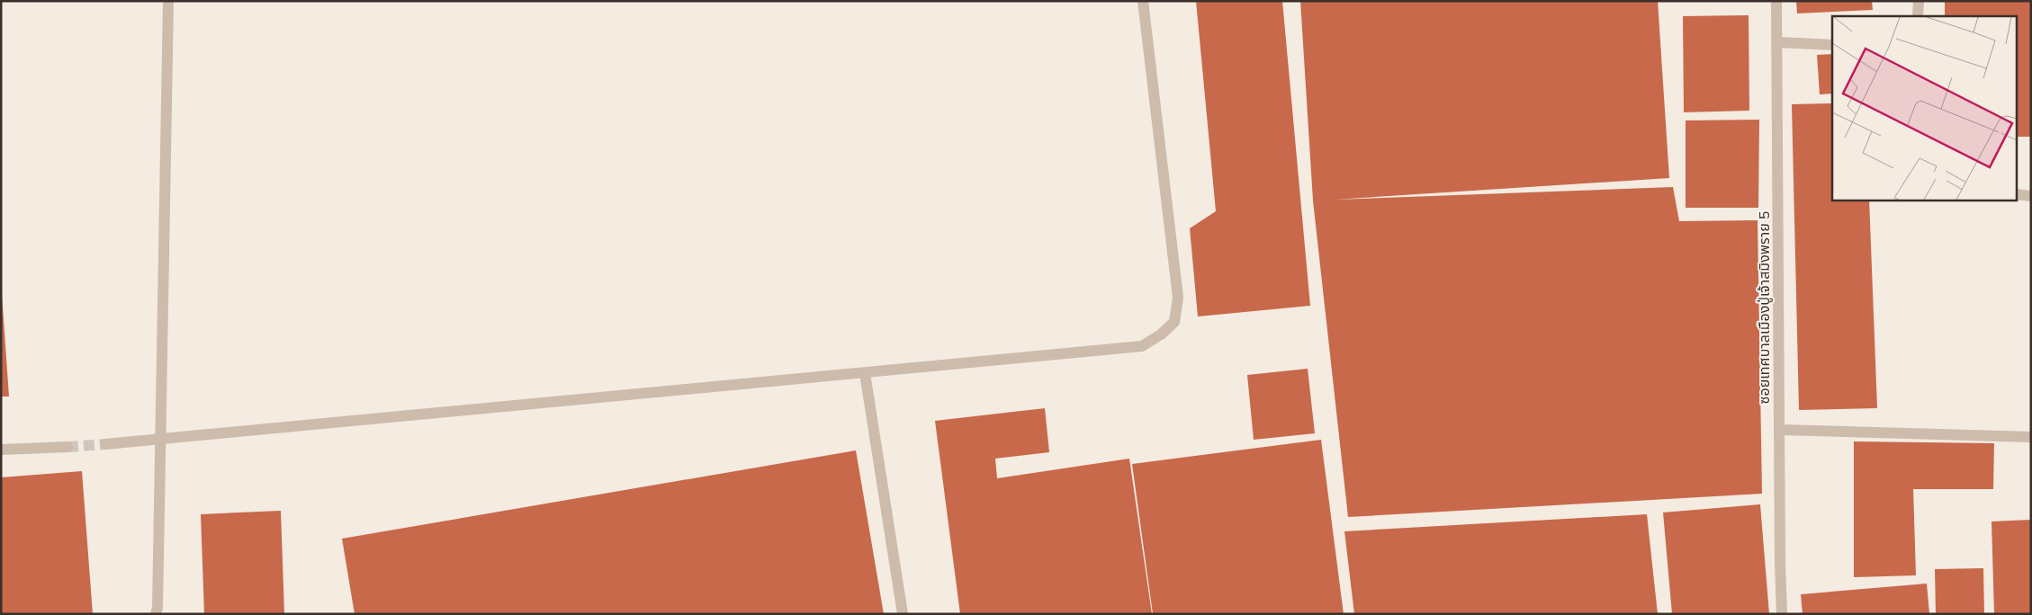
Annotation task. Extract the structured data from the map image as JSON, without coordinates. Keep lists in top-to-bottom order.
{
  "streets": {
    "street": ["ซอยเทศบาลเมืองปู่เจ้าสมิงพราย 5"]
  }
}
